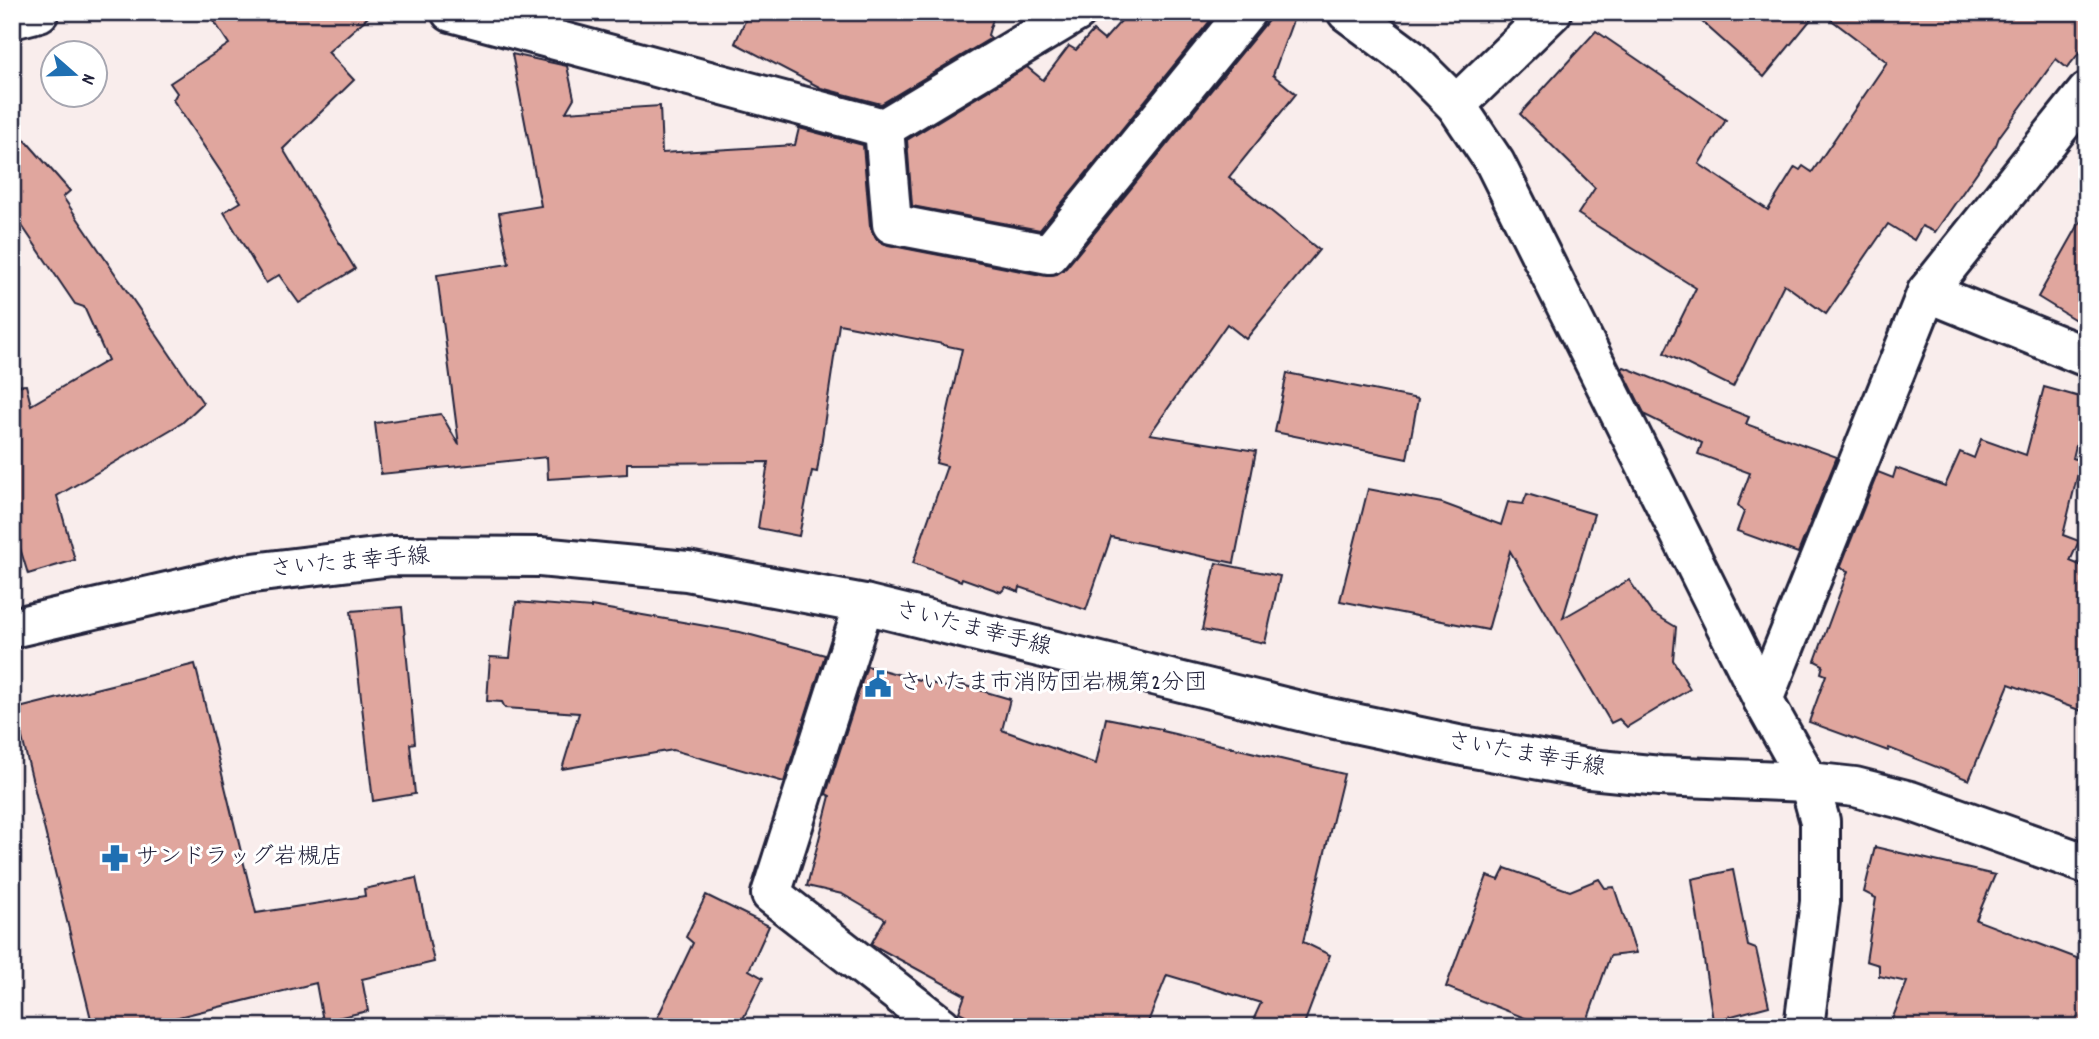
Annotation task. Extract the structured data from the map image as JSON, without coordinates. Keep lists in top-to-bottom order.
{
  "streets": {
    "street": ["さいたま幸手線"]
  },
  "places": {
    "public building": ["さいたま市消防団岩槻第2分団"],
    "pharmacy": ["サンドラッグ岩槻店"]
  },
  "north": "right"
}
